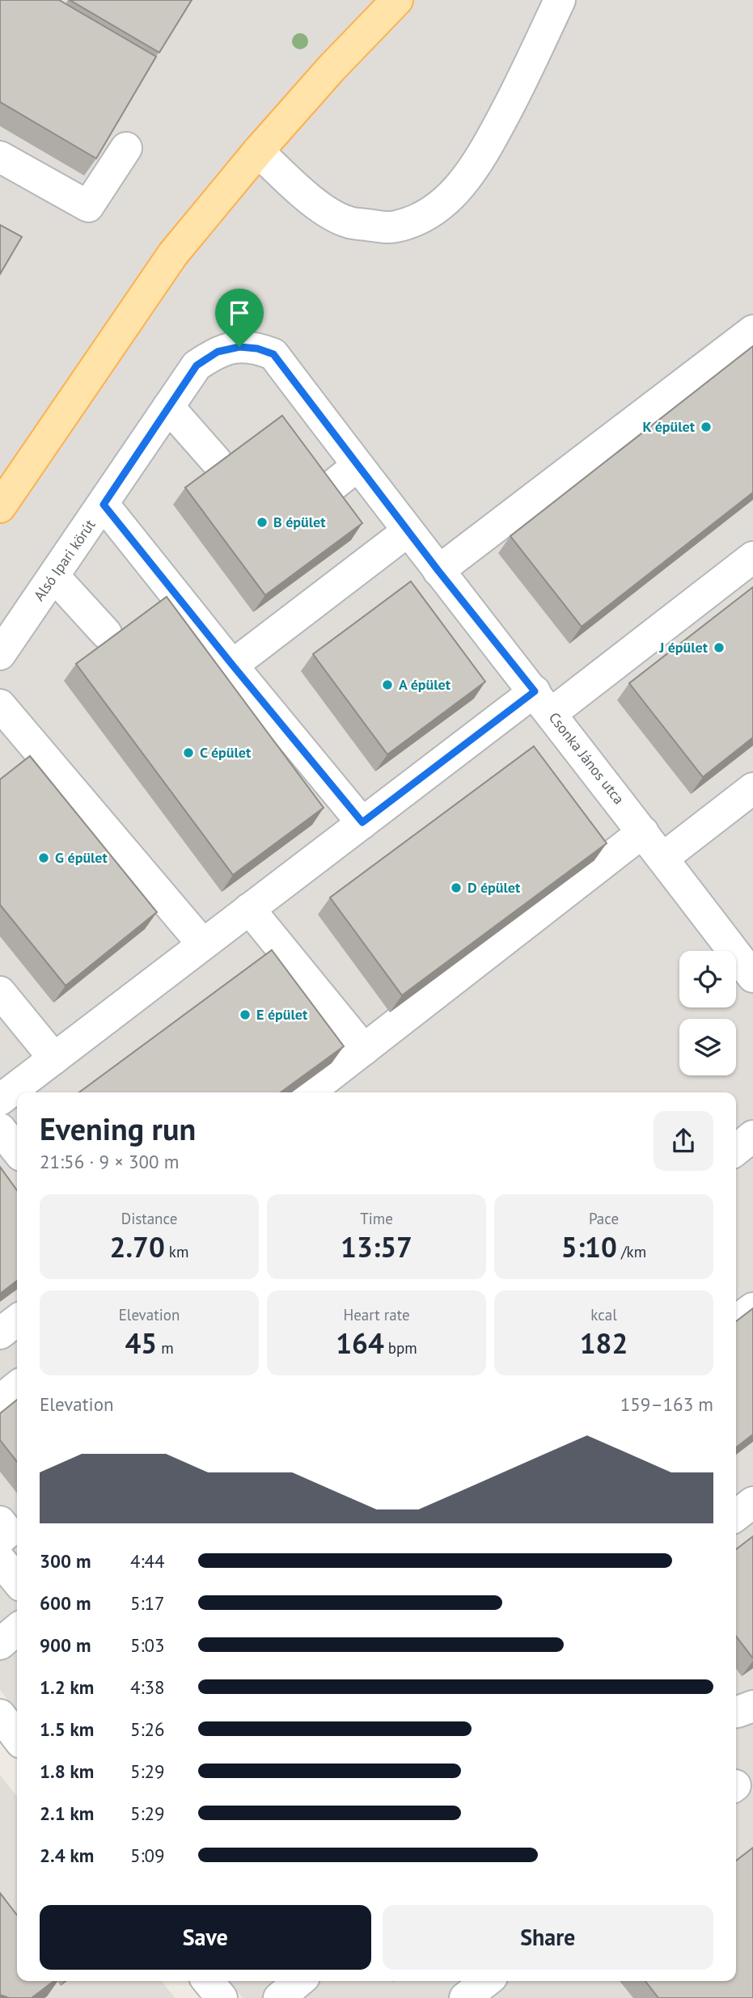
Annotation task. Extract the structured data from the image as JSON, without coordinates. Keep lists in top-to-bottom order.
{
  "streets": {
    "street": ["Alsó Ipari körút", "Csonka János utca"]
  },
  "crossings": [
    ["Alsó Ipari körút", "Csonka János utca"]
  ],
  "places": [
    "K épület",
    "B épület",
    "J épület",
    "A épület",
    "C épület",
    "G épület",
    "D épület",
    "E épület"
  ],
  "page": {
    "heading": ["Evening run", "21:56 · 9 × 300 m"],
    "stats": [
      ["Distance", "2.70 km"],
      ["Time", "13:57"],
      ["Pace", "5:10 /km"],
      ["Elevation", "45 m"],
      ["Heart rate", "164 bpm"],
      ["kcal", "182"]
    ],
    "chart": ["Elevation", "159–163 m"],
    "list": [
      {
        "name": "300 m",
        "note": "4:44"
      },
      {
        "name": "600 m",
        "note": "5:17"
      },
      {
        "name": "900 m",
        "note": "5:03"
      },
      {
        "name": "1.2 km",
        "note": "4:38"
      },
      {
        "name": "1.5 km",
        "note": "5:26"
      },
      {
        "name": "1.8 km",
        "note": "5:29"
      },
      {
        "name": "2.1 km",
        "note": "5:29"
      },
      {
        "name": "2.4 km",
        "note": "5:09"
      }
    ],
    "buttons": ["Save", "Share"]
  }
}
